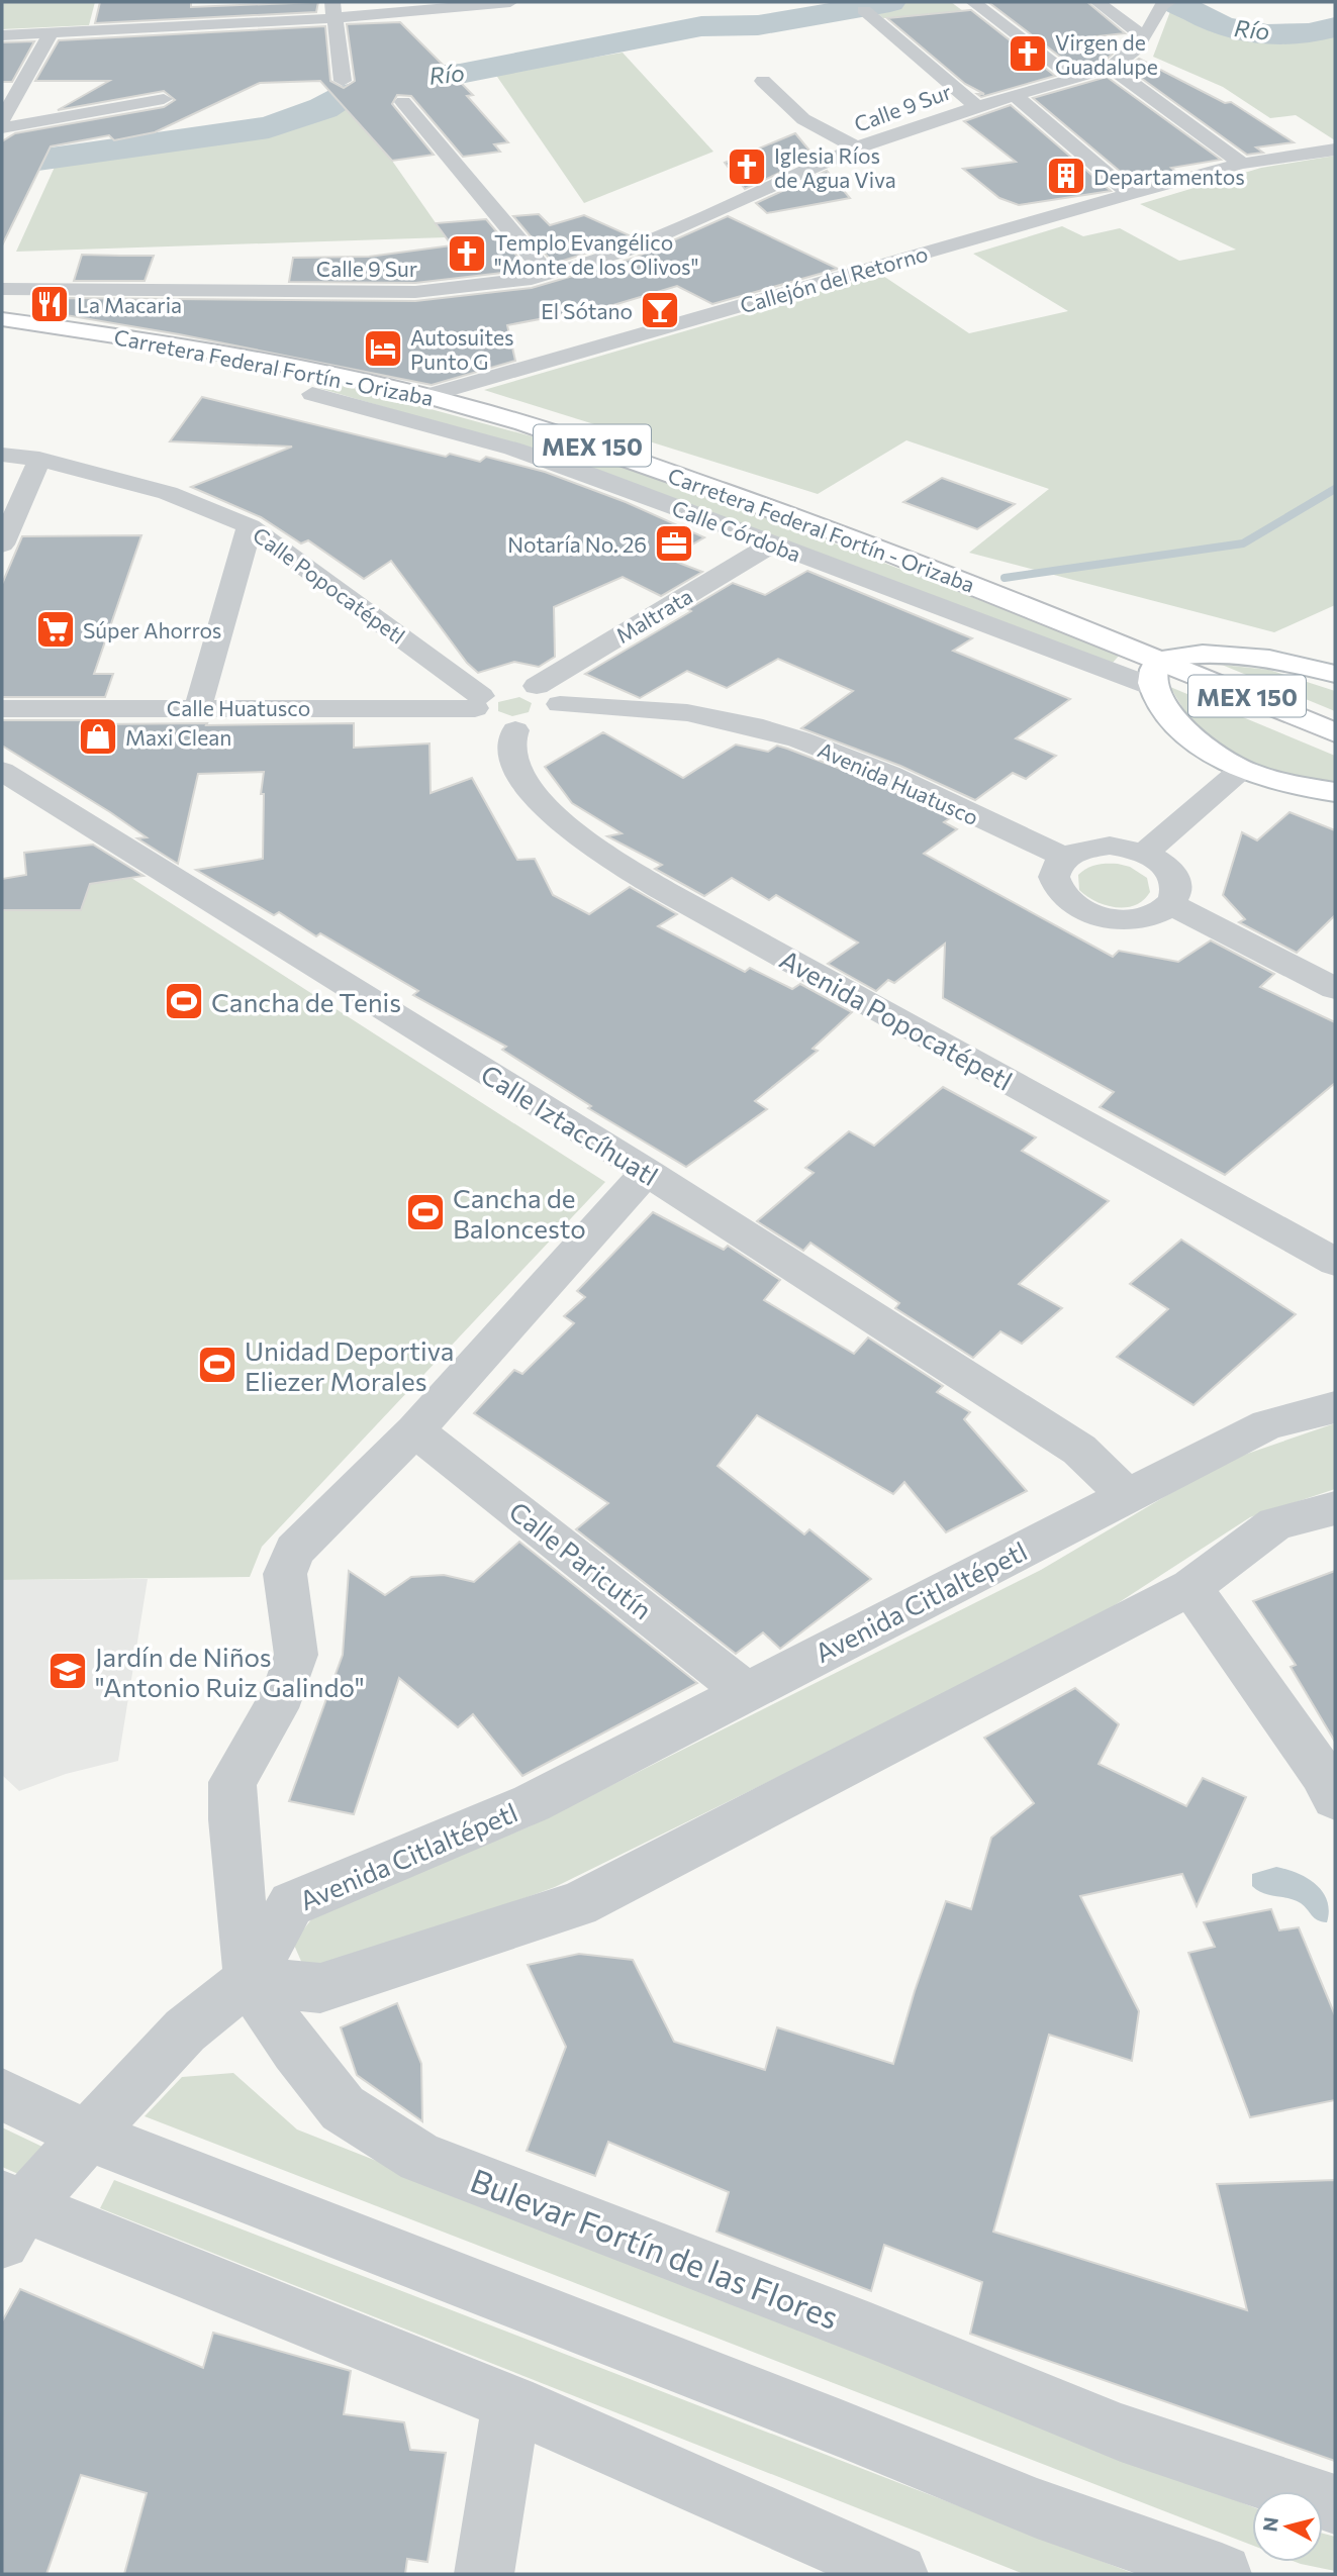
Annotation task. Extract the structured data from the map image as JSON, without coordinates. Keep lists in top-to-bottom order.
{
  "streets": {
    "main road": ["Carretera Federal Fortín - Orizaba", "MEX 150"],
    "street": [
      "Calle 9 Sur",
      "Callejón del Retorno",
      "Calle Córdoba",
      "Calle Popocatépetl",
      "Maltrata",
      "Calle Huatusco",
      "Avenida Huatusco",
      "Avenida Popocatépetl",
      "Calle Iztaccíhuatl",
      "Calle Paricutín",
      "Avenida Citlaltépetl",
      "Bulevar Fortín de las Flores"
    ]
  },
  "crossings": [
    ["Callejón del Retorno", "Carretera Federal Fortín - Orizaba"],
    ["Carretera Federal Fortín - Orizaba", "Calle Córdoba"],
    ["Calle Córdoba", "Maltrata"],
    ["Calle Popocatépetl", "Maltrata"],
    ["Calle Popocatépetl", "Calle Huatusco"],
    ["Maltrata", "Calle Huatusco"],
    ["Calle Iztaccíhuatl", "Avenida Citlaltépetl"],
    ["Calle Paricutín", "Avenida Citlaltépetl"],
    ["Avenida Citlaltépetl", "Bulevar Fortín de las Flores"]
  ],
  "water": ["Río"],
  "places": {
    "church": ["Virgen de Guadalupe", "Iglesia Ríos de Agua Viva", "Templo Evangélico \"Monte de los Olivos\""],
    "building": ["Departamentos"],
    "restaurant": ["La Macaria"],
    "bar": ["El Sótano"],
    "hotel": ["Autosuites Punto G"],
    "office": ["Notaría No. 26"],
    "supermarket": ["Súper Ahorros"],
    "shop": ["Maxi Clean"],
    "sports": ["Cancha de Tenis", "Cancha de Baloncesto", "Unidad Deportiva Eliezer Morales"],
    "school or university": ["Jardín de Niños \"Antonio Ruiz Galindo\""]
  },
  "north": "left"
}
